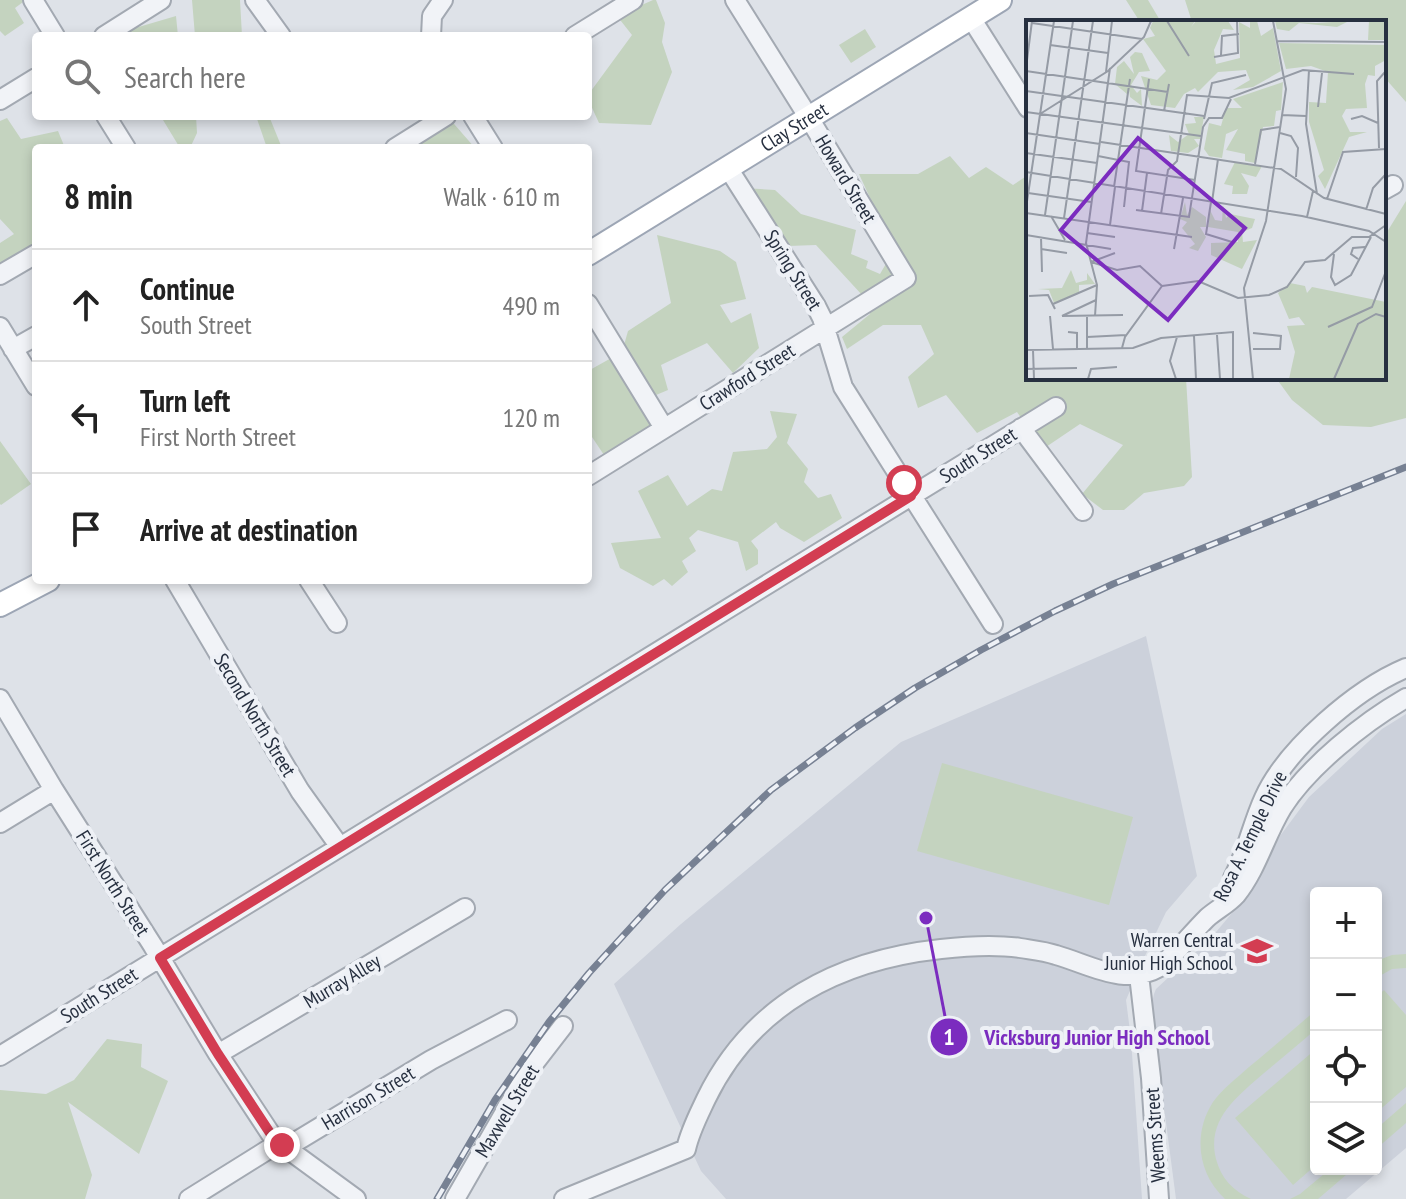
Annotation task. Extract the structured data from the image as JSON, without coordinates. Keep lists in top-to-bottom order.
{
  "streets": {
    "main road": ["Clay Street"],
    "street": [
      "Howard Street",
      "Spring Street",
      "Crawford Street",
      "South Street",
      "Second North Street",
      "Rosa A. Temple Drive",
      "First North Street",
      "Murray Alley",
      "Harrison Street",
      "Maxwell Street",
      "Weems Street"
    ]
  },
  "crossings": [
    ["Clay Street", "Howard Street"],
    ["Clay Street", "Spring Street"],
    ["Howard Street", "Crawford Street"],
    ["Spring Street", "Crawford Street"],
    ["Spring Street", "South Street"],
    ["South Street", "Second North Street"],
    ["South Street", "First North Street"],
    ["Rosa A. Temple Drive", "Weems Street"],
    ["First North Street", "Murray Alley"],
    ["First North Street", "Harrison Street"]
  ],
  "places": {
    "other": ["Vicksburg Junior High School"],
    "school or university": ["Warren Central Junior High School"]
  },
  "page": {
    "search": "Search here",
    "heading": ["8 min", "Walk · 610 m"],
    "list": [
      ["Continue", "South Street", "490 m"],
      ["Turn left", "First North Street", "120 m"],
      "Arrive at destination"
    ],
    "map_buttons": ["+", "−"]
  }
}
